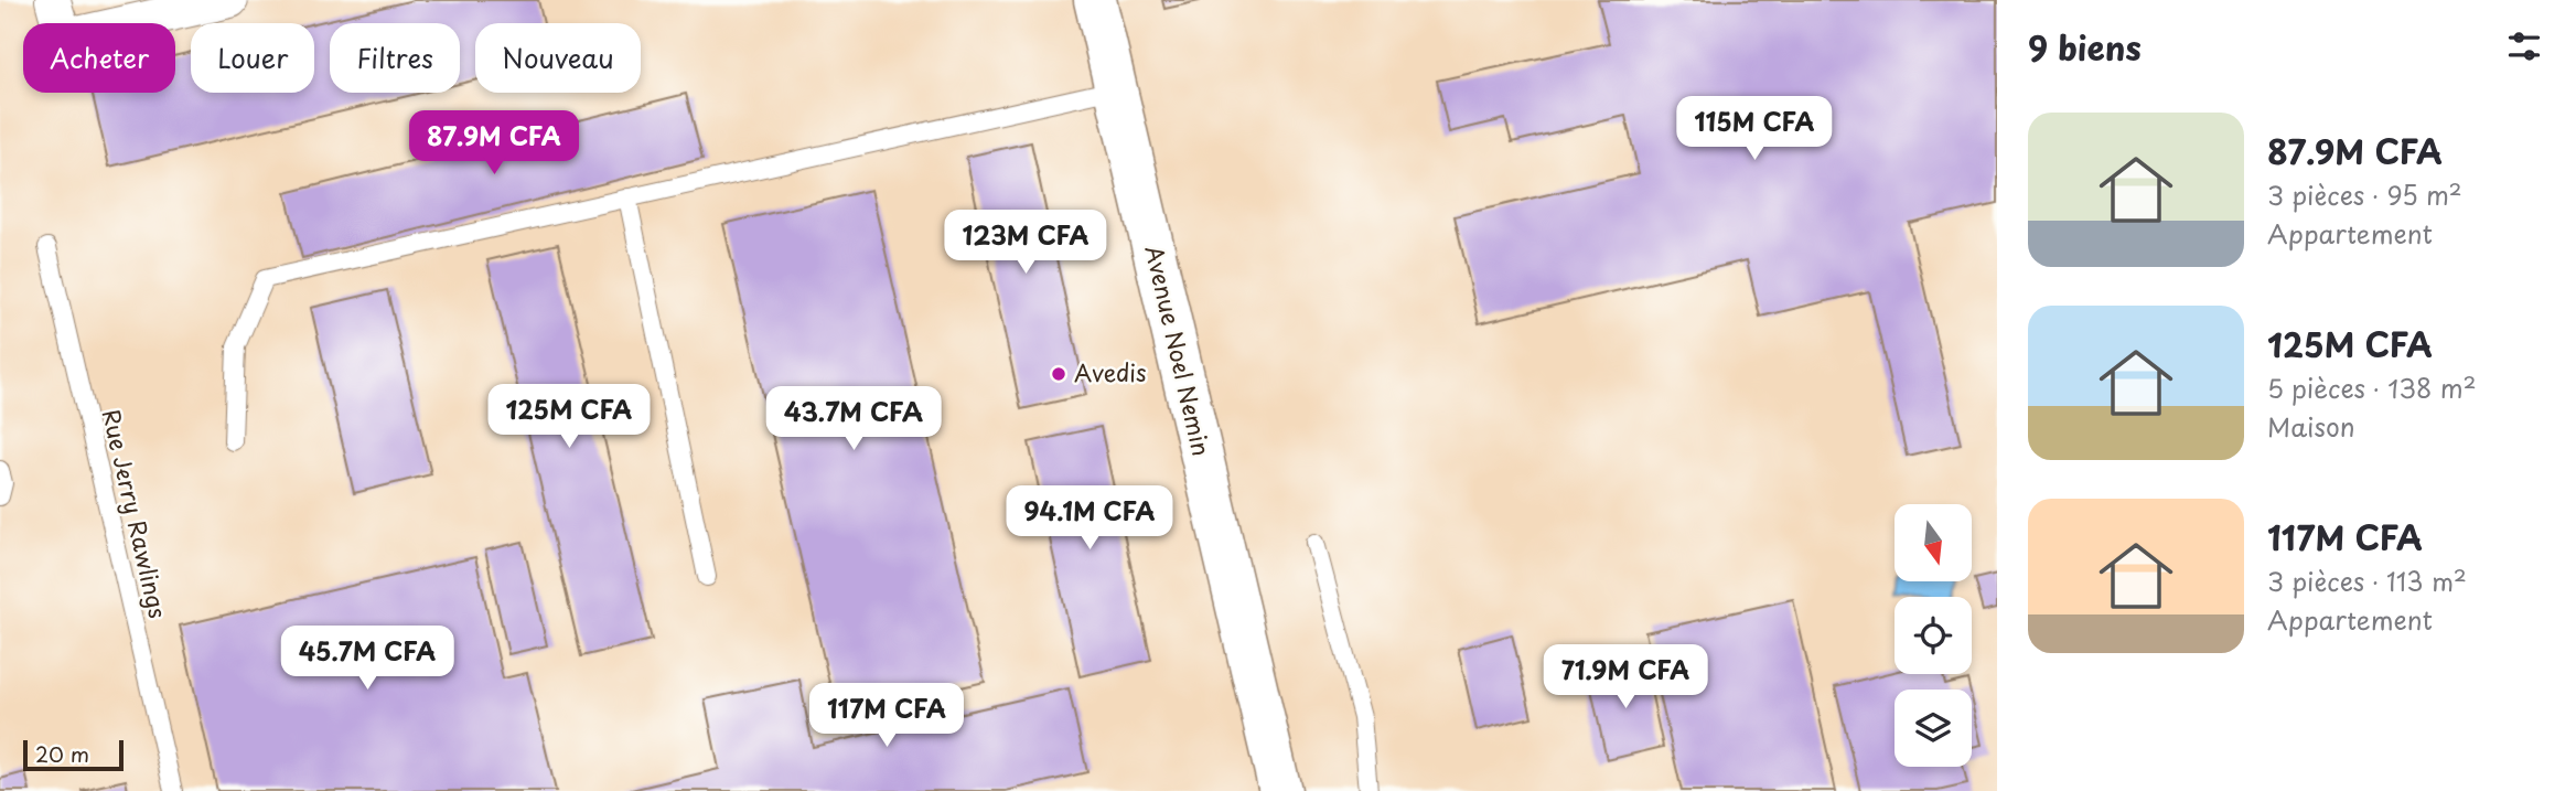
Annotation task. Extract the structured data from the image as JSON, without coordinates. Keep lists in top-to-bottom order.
{
  "streets": {
    "street": ["Avenue Noel Nemin"],
    "lane": ["Rue Jerry Rawlings"]
  },
  "places": ["Avedis"],
  "scale_bar": "20 m",
  "north": "bottom",
  "page": {
    "heading": "9 biens",
    "chip": [
      "Acheter",
      "Louer",
      "Filtres",
      "Nouveau"
    ],
    "list": [
      {
        "name": "87.9M CFA",
        "note": "3 pièces · 95 m² · Appartement"
      },
      {
        "name": "125M CFA",
        "note": "5 pièces · 138 m² · Maison"
      },
      {
        "name": "117M CFA",
        "note": "3 pièces · 113 m² · Appartement"
      }
    ],
    "price": [
      "115M CFA",
      "87.9M CFA",
      "123M CFA",
      "125M CFA",
      "43.7M CFA",
      "94.1M CFA",
      "45.7M CFA",
      "71.9M CFA",
      "117M CFA"
    ],
    "scale": "20 m"
  }
}
